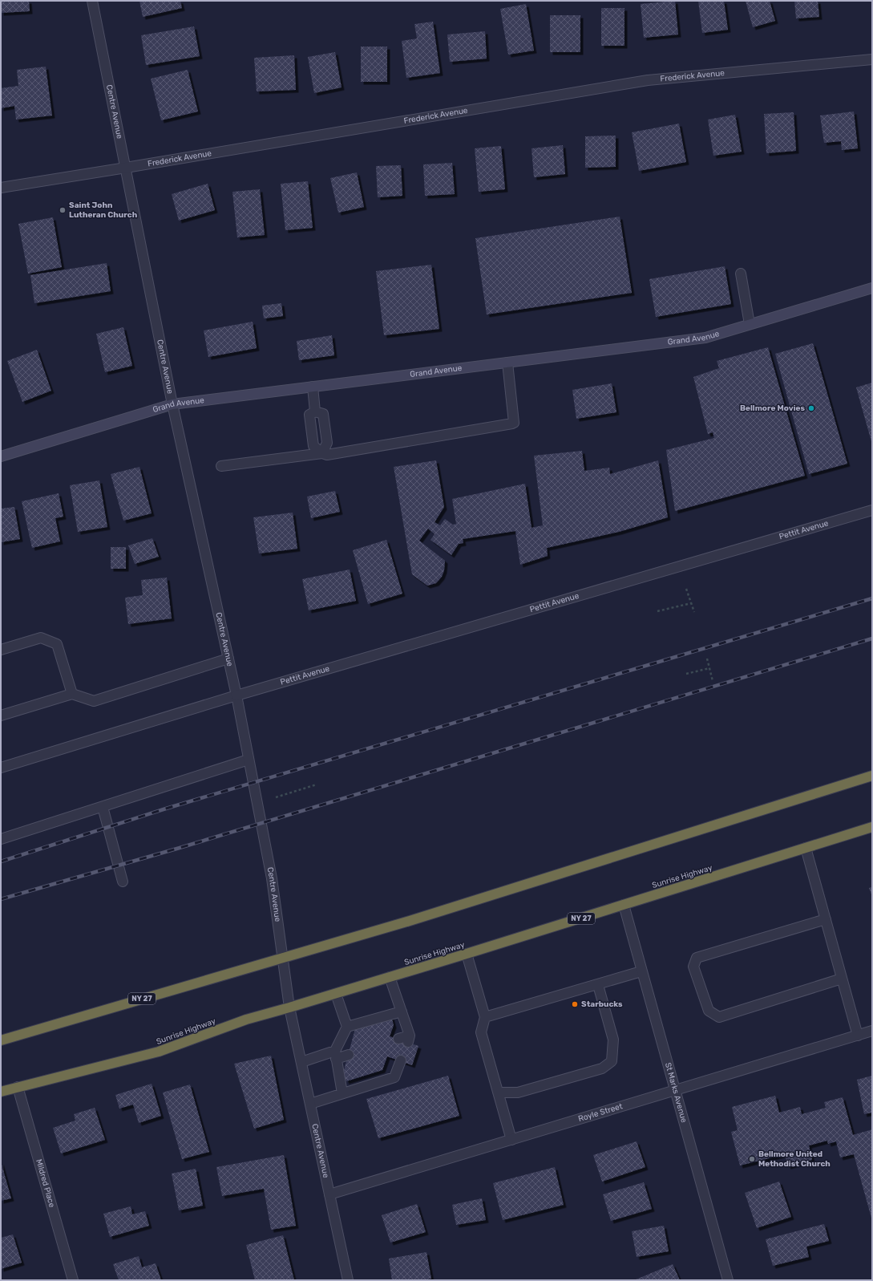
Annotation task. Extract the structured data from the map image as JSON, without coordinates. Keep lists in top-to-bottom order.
{
  "streets": {
    "highway": ["Sunrise Highway", "NY 27"],
    "street": [
      "Frederick Avenue",
      "Centre Avenue",
      "Grand Avenue",
      "Pettit Avenue",
      "St Marks Avenue",
      "Royle Street",
      "Mildred Place"
    ]
  },
  "crossings": [
    ["Frederick Avenue", "Centre Avenue"],
    ["Centre Avenue", "Grand Avenue"],
    ["Centre Avenue", "Pettit Avenue"],
    ["Centre Avenue", "Sunrise Highway"],
    ["Centre Avenue", "NY 27"],
    ["Centre Avenue", "Royle Street"],
    ["Sunrise Highway", "St Marks Avenue"],
    ["Sunrise Highway", "Mildred Place"],
    ["St Marks Avenue", "Royle Street"]
  ],
  "places": [
    "Saint John Lutheran Church",
    "Bellmore Movies",
    "Starbucks",
    "Bellmore United Methodist Church"
  ]
}
